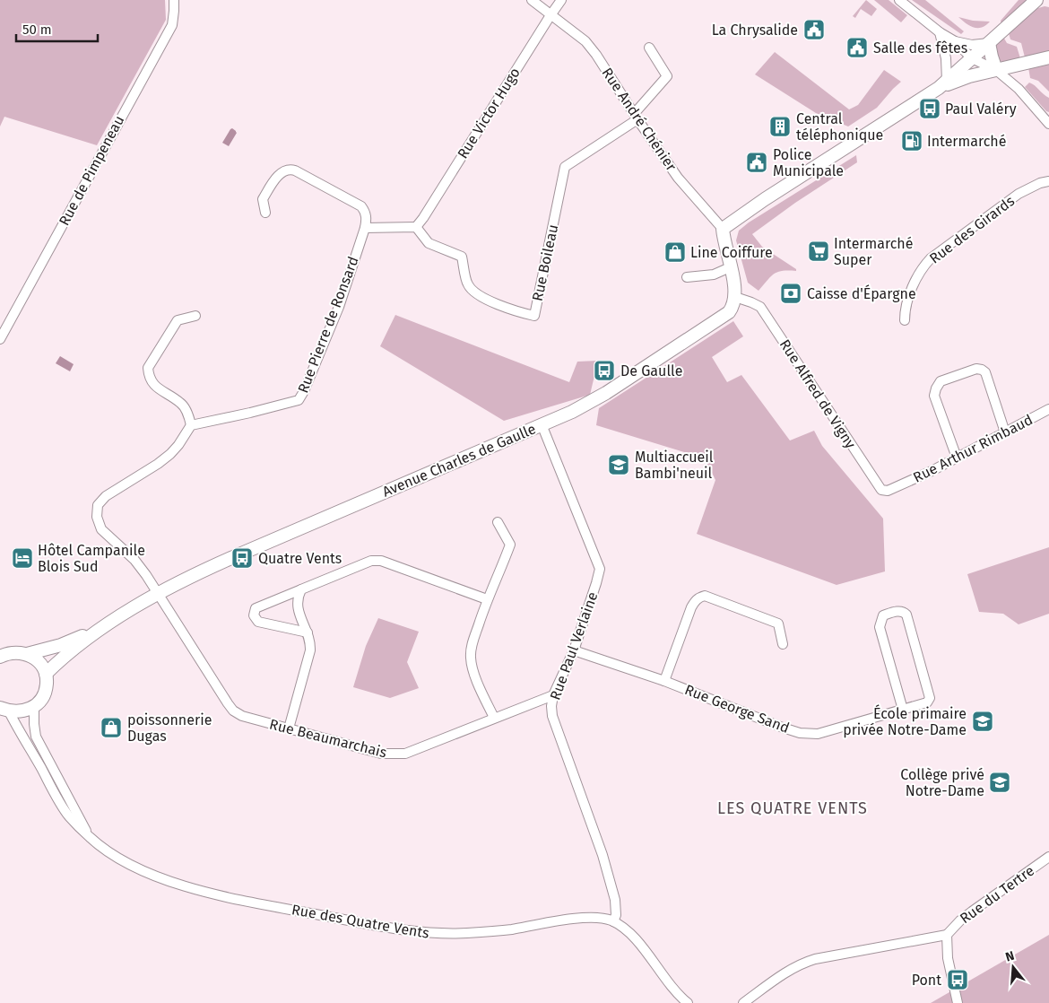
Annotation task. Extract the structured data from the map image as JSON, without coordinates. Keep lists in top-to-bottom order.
{
  "streets": {
    "street": [
      "Rue Victor Hugo",
      "Rue André Chénier",
      "Rue de Pimpeneau",
      "Rue des Girards",
      "Rue Boileau",
      "Rue Pierre de Ronsard",
      "Rue Alfred de Vigny",
      "Rue Arthur Rimbaud",
      "Avenue Charles de Gaulle",
      "Rue Paul Verlaine",
      "Rue George Sand",
      "Rue Beaumarchais",
      "Rue du Tertre",
      "Rue des Quatre Vents"
    ]
  },
  "crossings": [
    ["Rue Victor Hugo", "Rue André Chénier"],
    ["Rue Victor Hugo", "Rue Boileau"],
    ["Rue André Chénier", "Rue Boileau"],
    ["Rue Alfred de Vigny", "Rue Arthur Rimbaud"],
    ["Rue Alfred de Vigny", "Avenue Charles de Gaulle"],
    ["Avenue Charles de Gaulle", "Rue Paul Verlaine"],
    ["Avenue Charles de Gaulle", "Rue Beaumarchais"],
    ["Rue Paul Verlaine", "Rue George Sand"],
    ["Rue Paul Verlaine", "Rue Beaumarchais"],
    ["Rue Paul Verlaine", "Rue des Quatre Vents"]
  ],
  "districts": ["LES QUATRE VENTS"],
  "places": {
    "public building": ["La Chrysalide", "Salle des fêtes", "Police Municipale"],
    "bus stop": [
      "Paul Valéry",
      "De Gaulle",
      "Quatre Vents",
      "Pont"
    ],
    "building": ["Central téléphonique"],
    "fuel station": ["Intermarché"],
    "supermarket": ["Intermarché Super"],
    "shop": ["Line Coiffure", "poissonnerie Dugas"],
    "bank": ["Caisse d'Épargne"],
    "school or university": ["Multiaccueil Bambi'neuil", "École primaire privée Notre-Dame", "Collège privé Notre-Dame"],
    "hotel": ["Hôtel Campanile Blois Sud"]
  },
  "scale_bar": "50 m",
  "north": "top"
}
